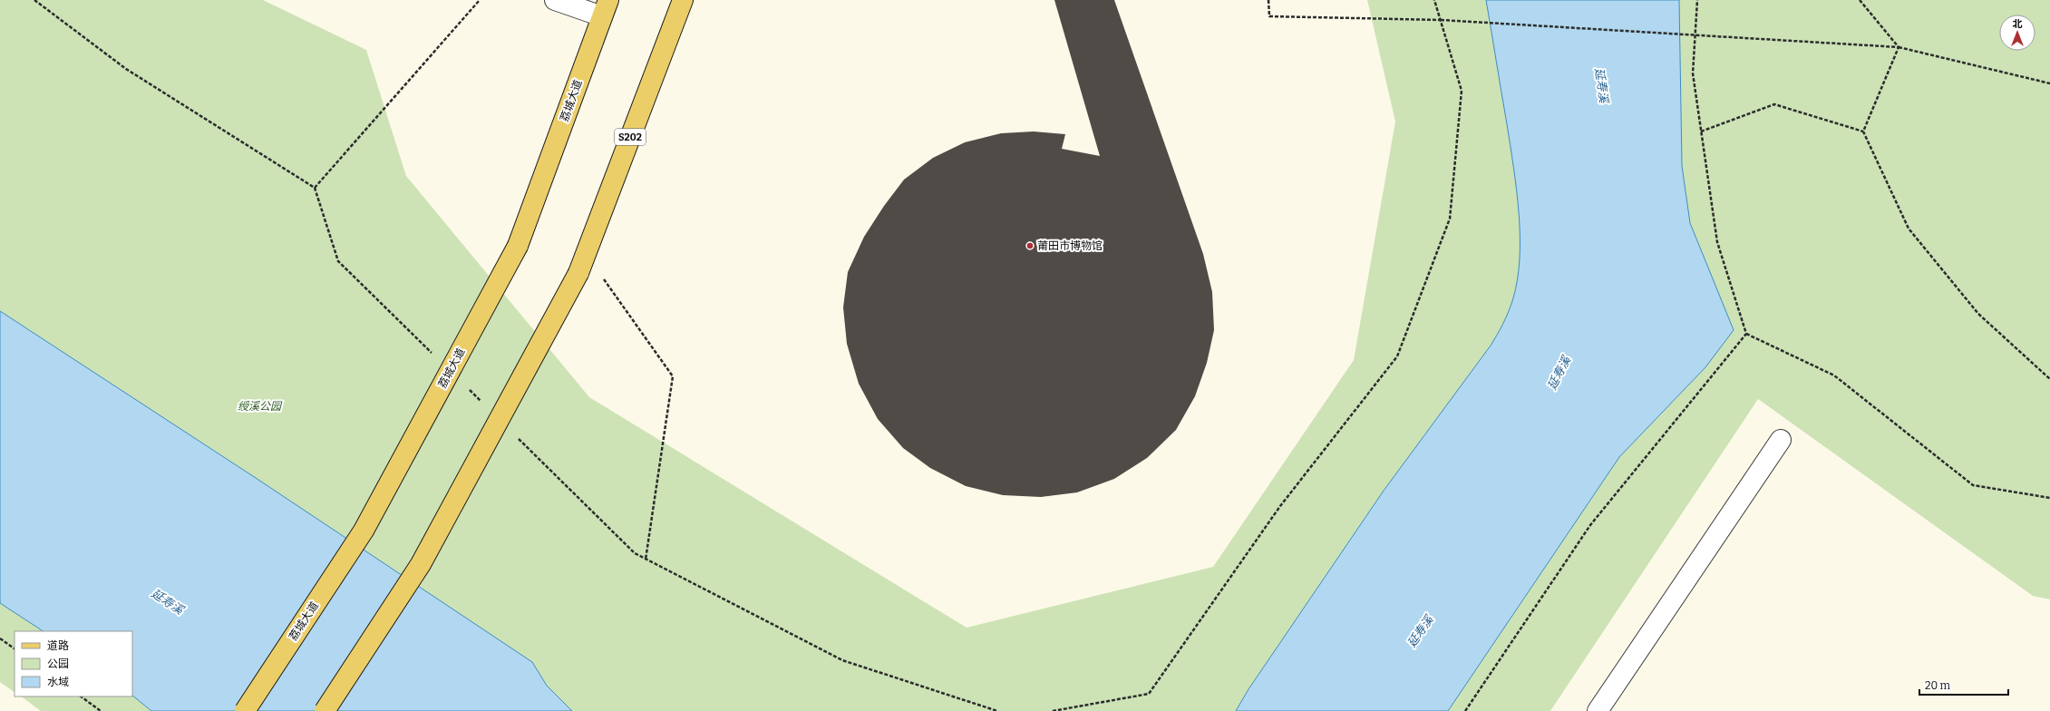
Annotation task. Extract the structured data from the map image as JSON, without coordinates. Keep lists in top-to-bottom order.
{
  "streets": {
    "main road": ["荔城大道", "S202"]
  },
  "water": ["延寿溪"],
  "parks": ["绶溪公园"],
  "places": ["莆田市博物馆"],
  "legend": ["道路", "公园", "水域"],
  "scale_bar": "20 m",
  "north": "top"
}
